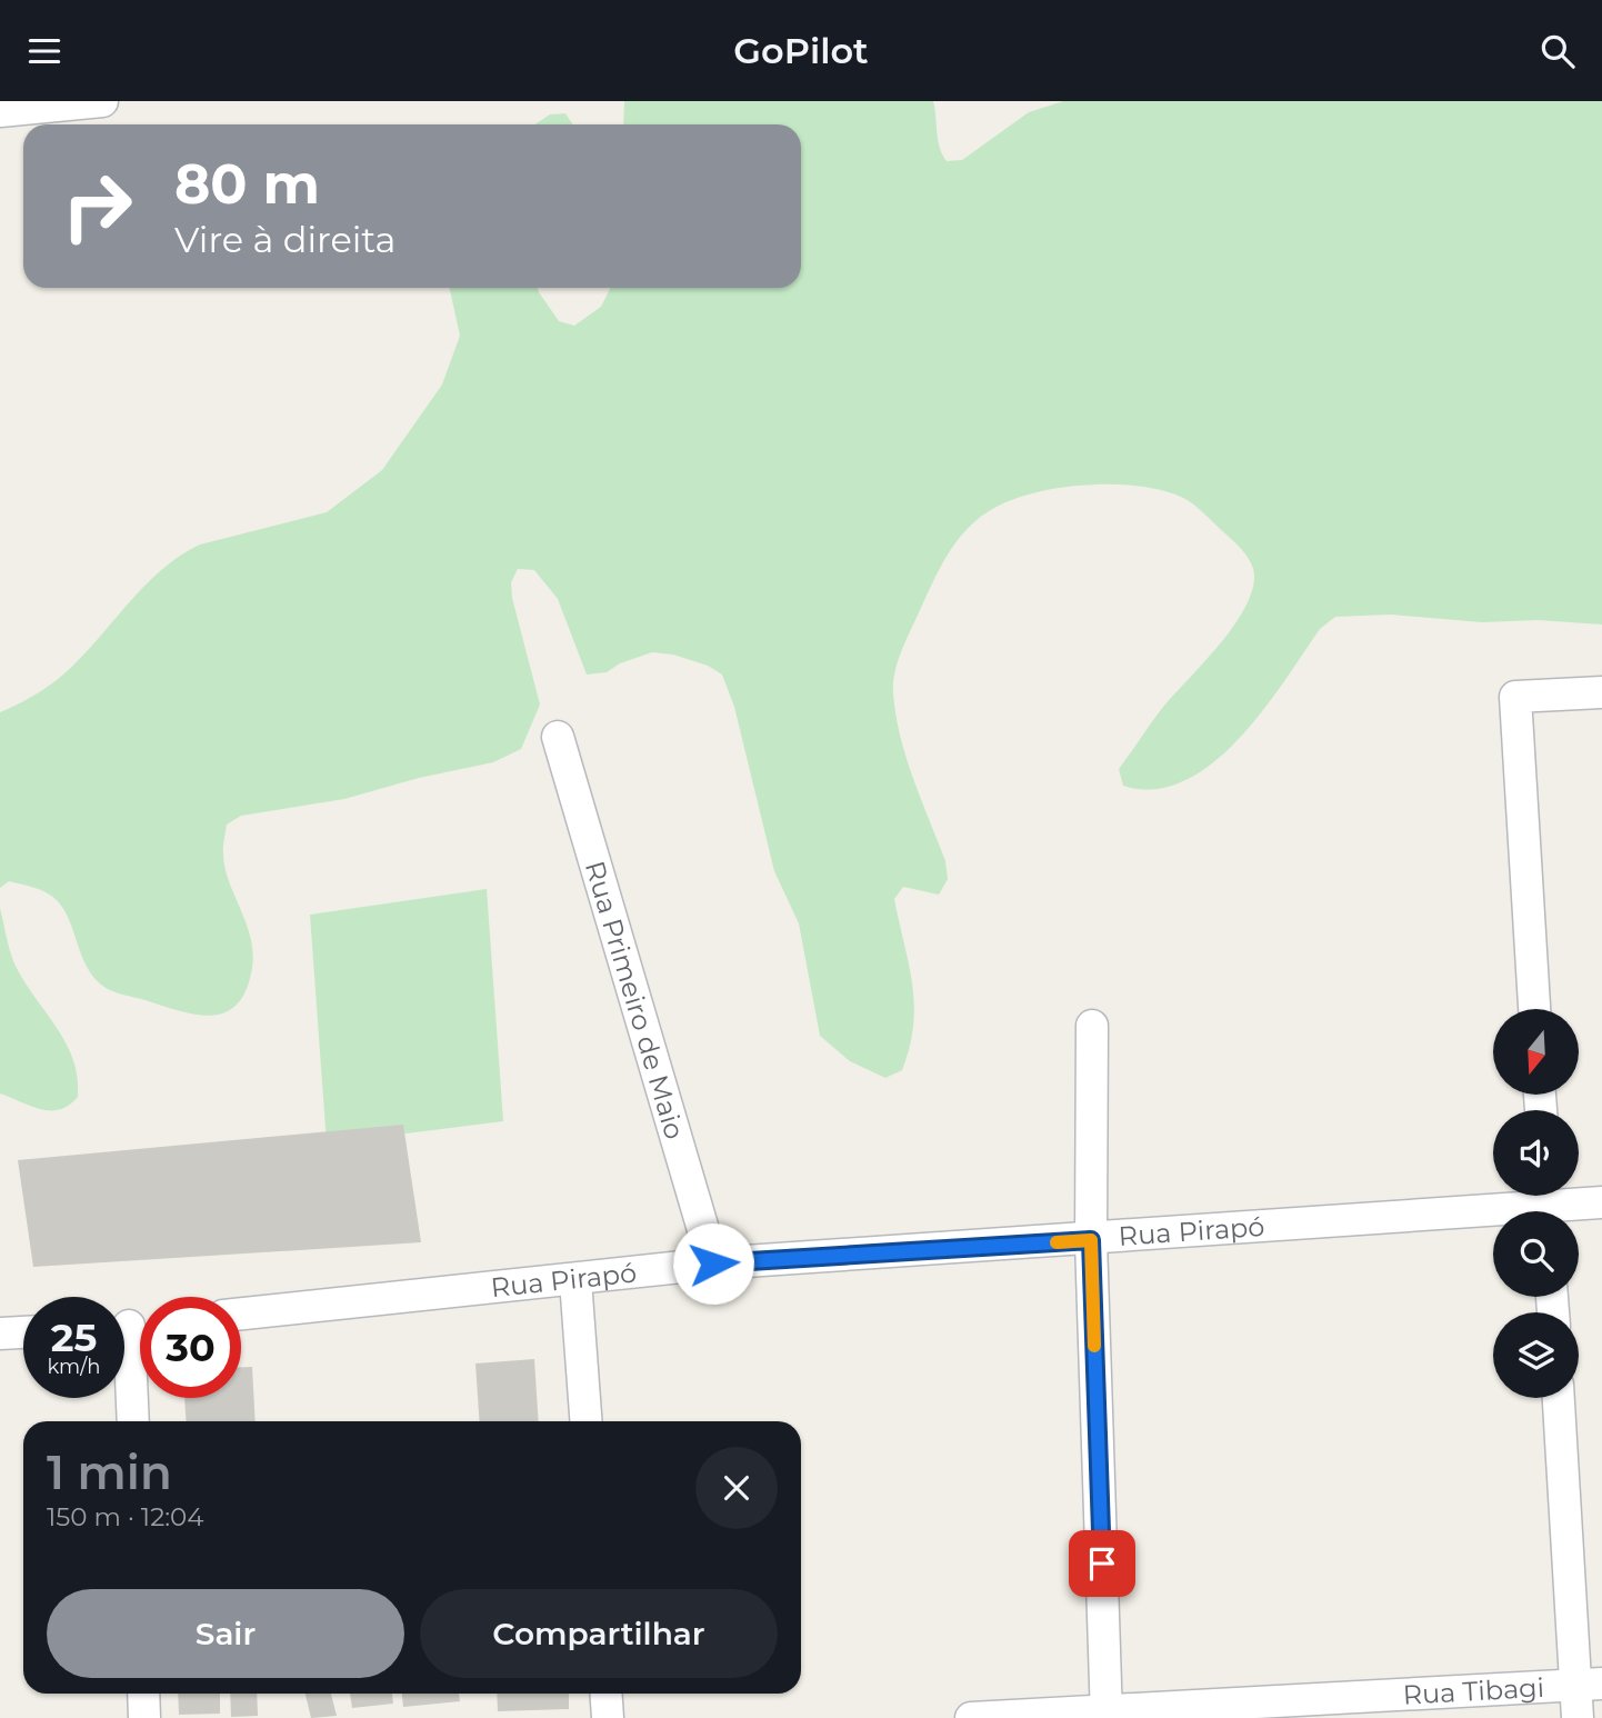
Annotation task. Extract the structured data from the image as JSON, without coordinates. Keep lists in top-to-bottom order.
{
  "streets": {
    "street": ["Rua Primeiro de Maio", "Rua Pirapó", "Rua Tibagi"]
  },
  "crossings": [
    ["Rua Primeiro de Maio", "Rua Pirapó"]
  ],
  "north": "bottom",
  "page": {
    "header": "GoPilot",
    "turn": ["80 m", "Vire à direita"],
    "speed": "25 km/h",
    "limit": "30",
    "heading": ["1 min", "150 m · 12:04"],
    "buttons": ["Sair", "Compartilhar"]
  }
}
